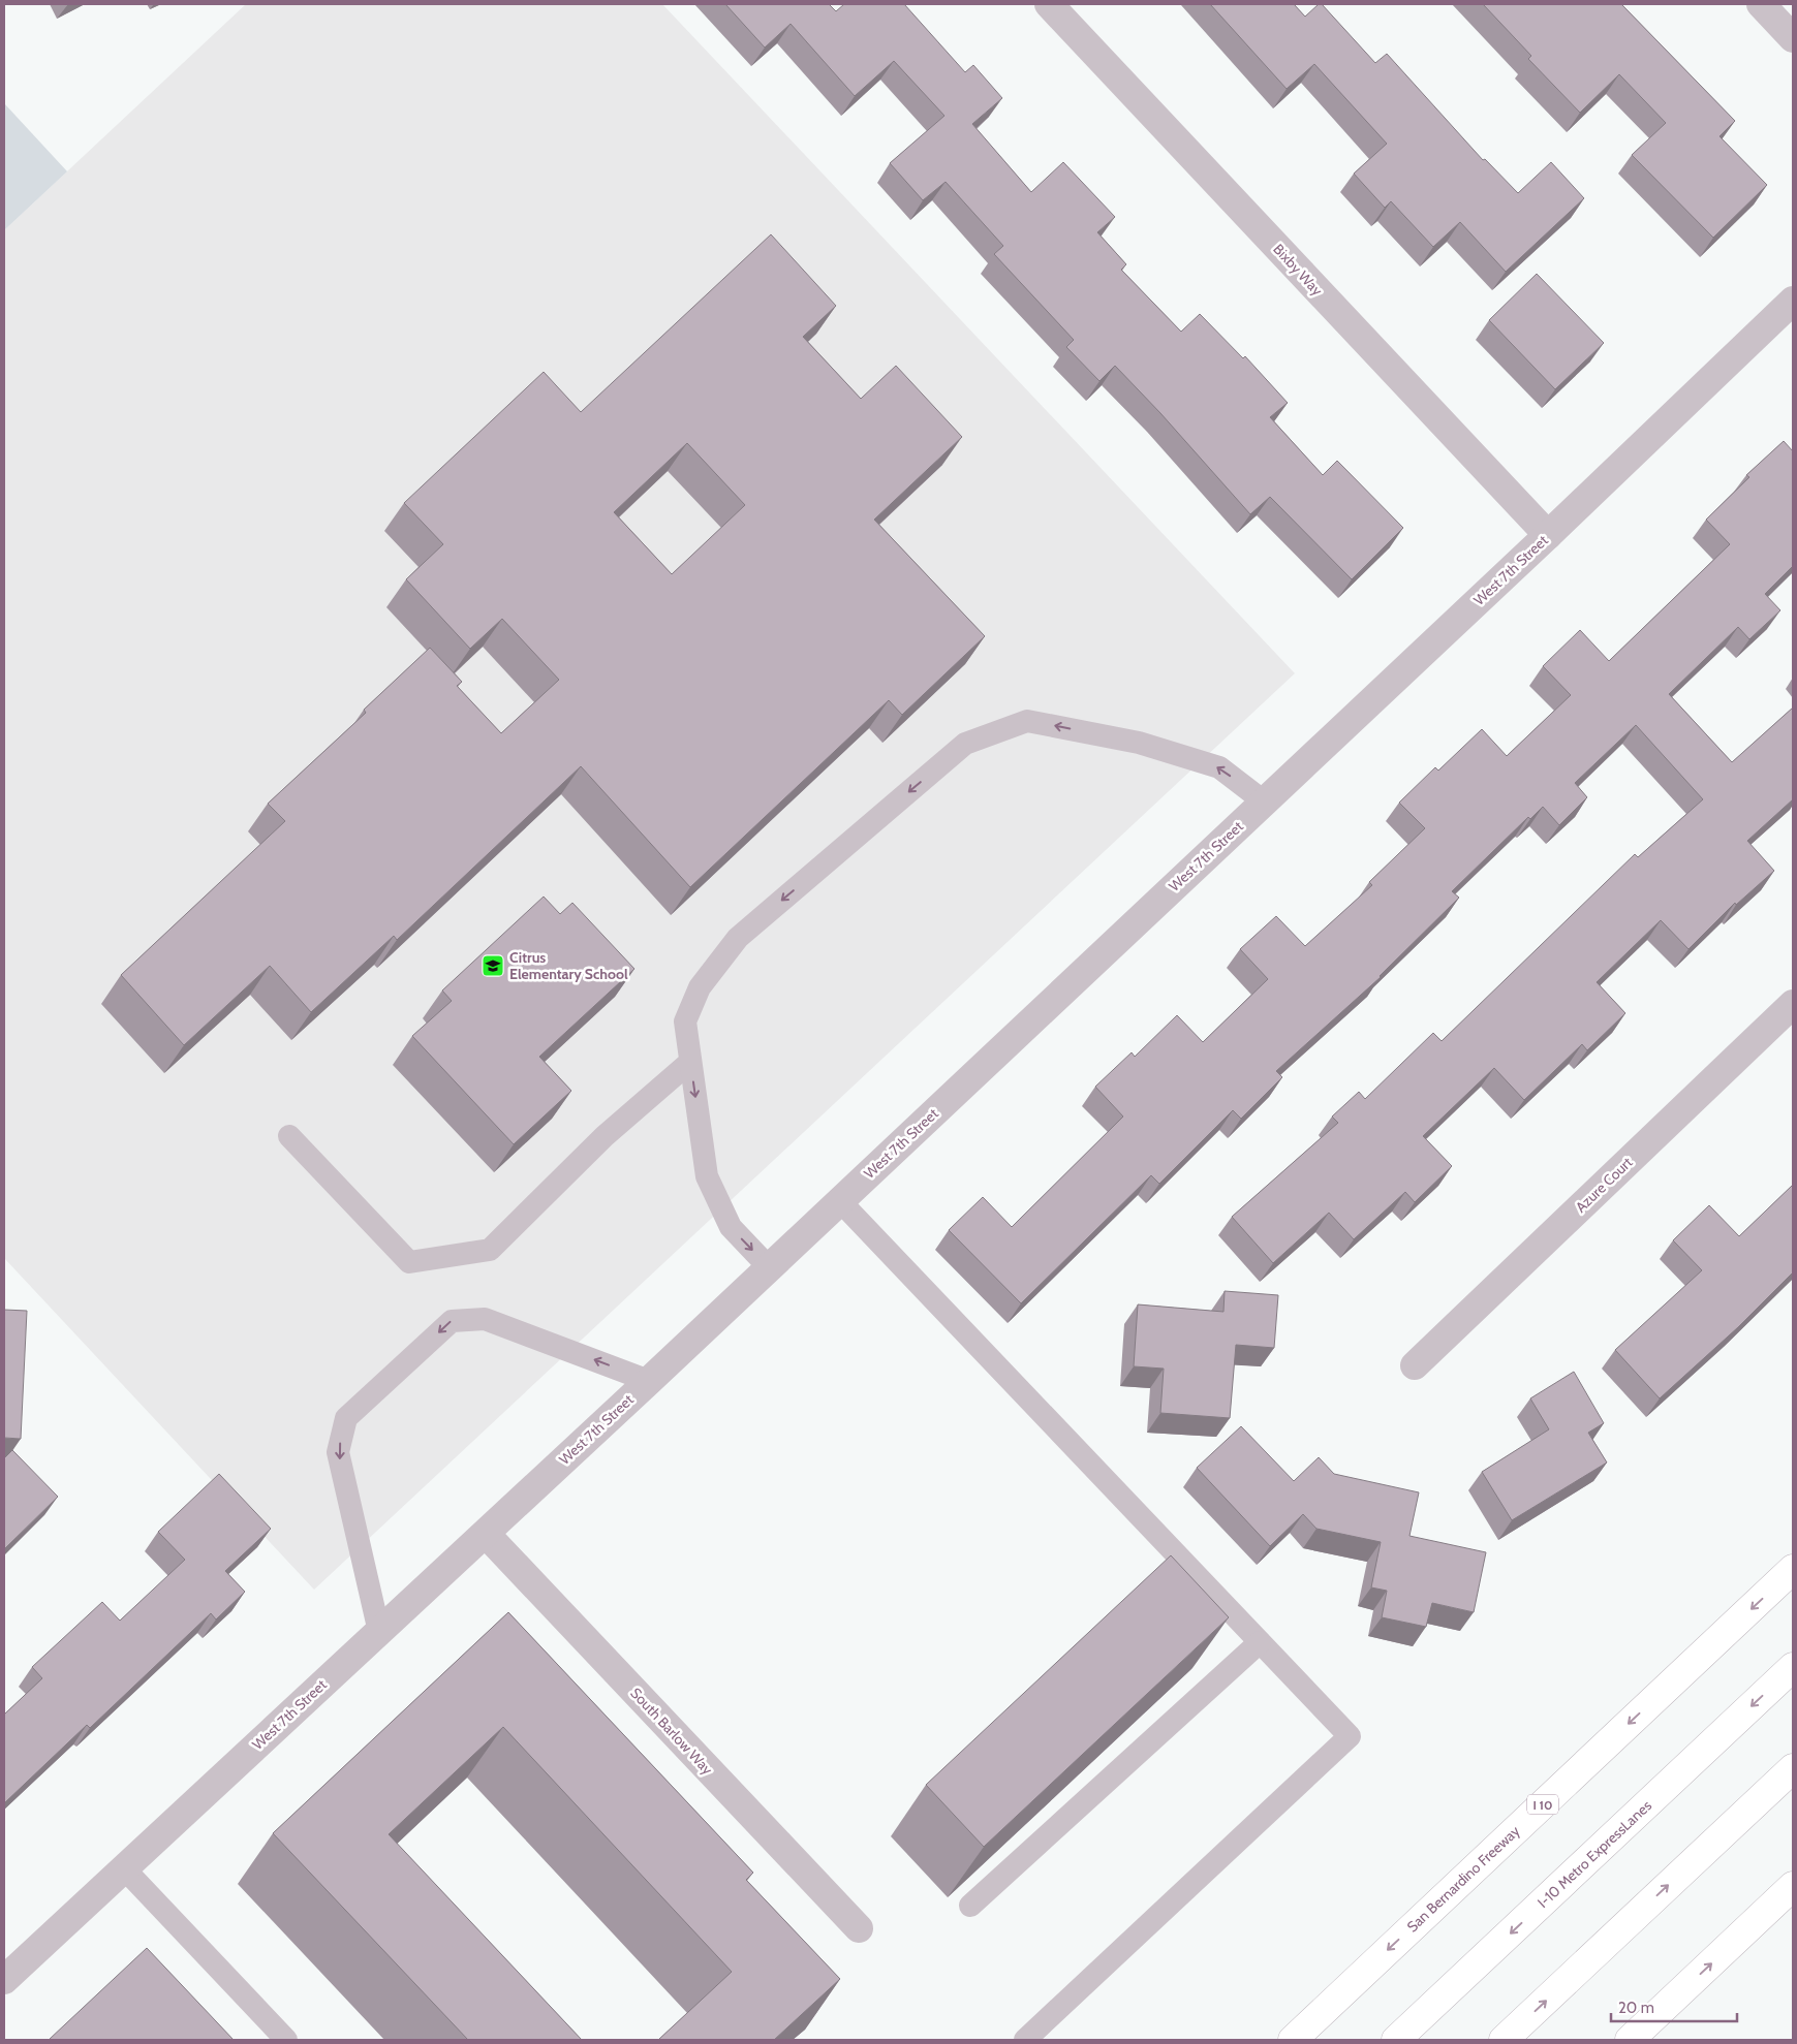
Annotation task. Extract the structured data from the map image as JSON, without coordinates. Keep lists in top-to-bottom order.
{
  "streets": {
    "highway": ["I 10", "I-10 Metro ExpressLanes", "San Bernardino Freeway"],
    "street": [
      "Bixby Way",
      "West 7th Street",
      "Azure Court",
      "South Barlow Way"
    ]
  },
  "crossings": [
    ["Bixby Way", "West 7th Street"],
    ["West 7th Street", "South Barlow Way"]
  ],
  "places": {
    "school or university": ["Citrus Elementary School"]
  },
  "scale_bar": "20 m"
}
